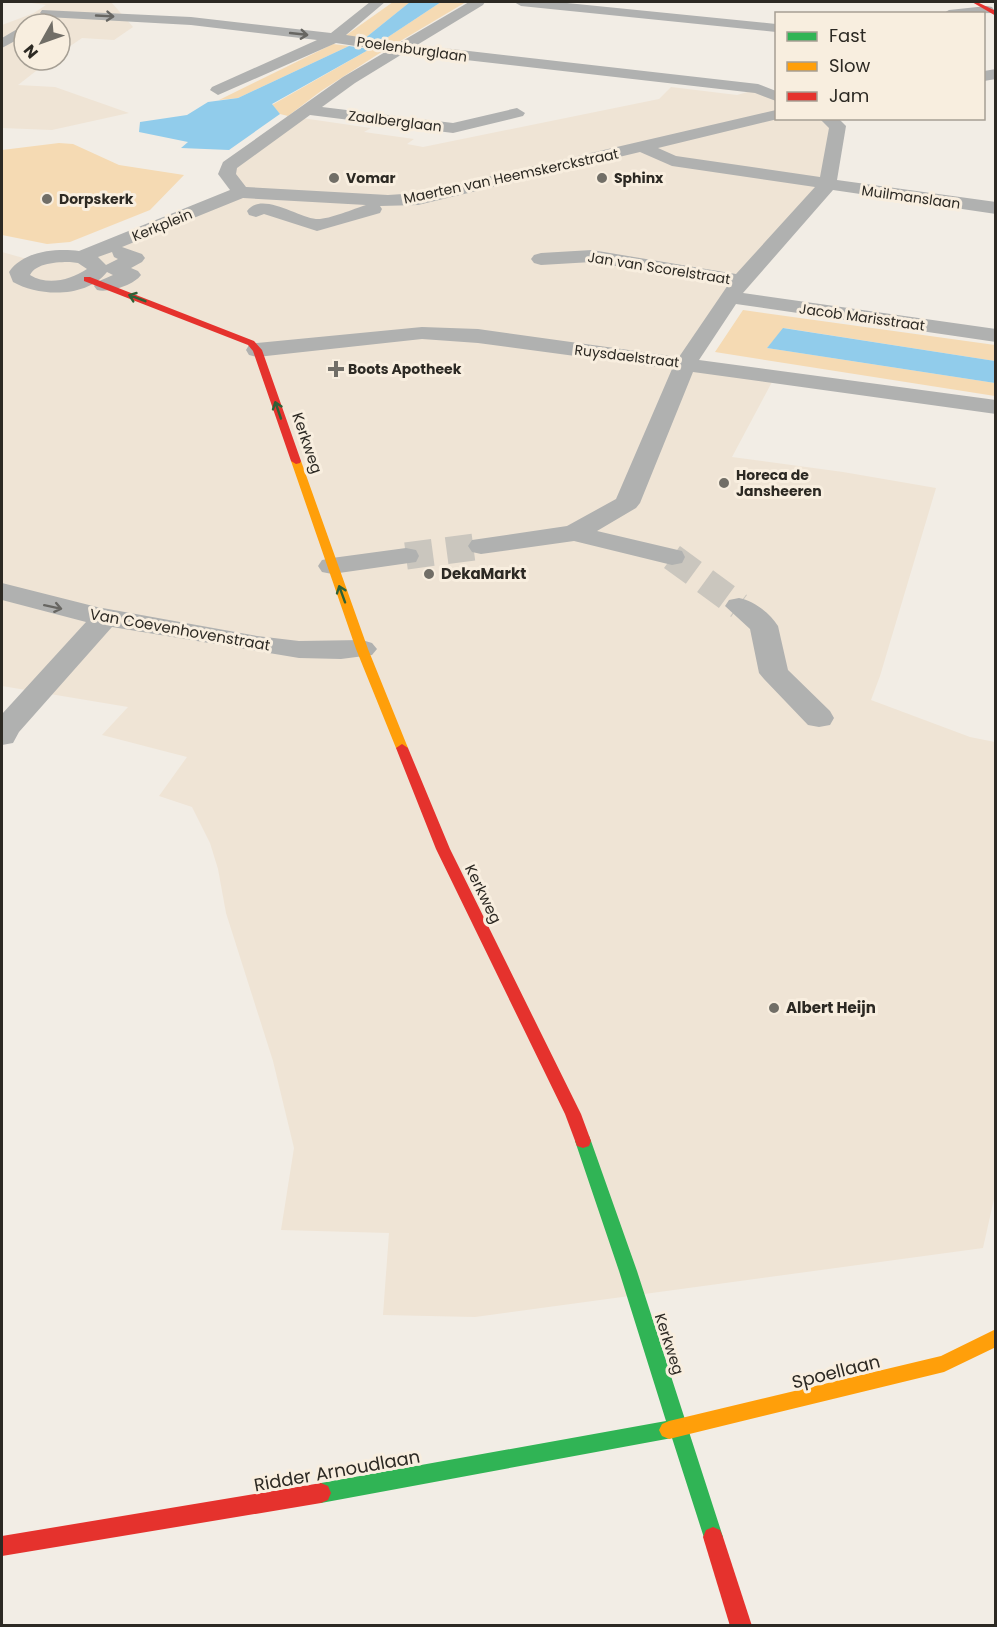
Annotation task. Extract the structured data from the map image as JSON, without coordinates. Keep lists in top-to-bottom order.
{
  "streets": {
    "street": [
      "Poelenburglaan",
      "Zaalberglaan",
      "Maerten van Heemskerckstraat",
      "Muilmanslaan",
      "Kerkplein",
      "Jan van Scorelstraat",
      "Jacob Marisstraat",
      "Ruysdaelstraat",
      "Kerkweg",
      "Van Coevenhovenstraat",
      "Spoellaan",
      "Ridder Arnoudlaan"
    ]
  },
  "crossings": [
    ["Poelenburglaan", "Zaalberglaan"],
    ["Zaalberglaan", "Maerten van Heemskerckstraat"],
    ["Zaalberglaan", "Kerkplein"],
    ["Maerten van Heemskerckstraat", "Kerkplein"],
    ["Muilmanslaan", "Jan van Scorelstraat"],
    ["Jan van Scorelstraat", "Jacob Marisstraat"],
    ["Jan van Scorelstraat", "Ruysdaelstraat"],
    ["Ruysdaelstraat", "Kerkweg"],
    ["Kerkweg", "Van Coevenhovenstraat"],
    ["Kerkweg", "Spoellaan"],
    ["Kerkweg", "Ridder Arnoudlaan"],
    ["Spoellaan", "Ridder Arnoudlaan"]
  ],
  "places": {
    "other": [
      "Vomar",
      "Sphinx",
      "Dorpskerk",
      "Horeca de Jansheeren",
      "DekaMarkt",
      "Albert Heijn"
    ],
    "health": ["Boots Apotheek"]
  },
  "legend": ["Fast", "Slow", "Jam"],
  "north": "bottom left"
}
